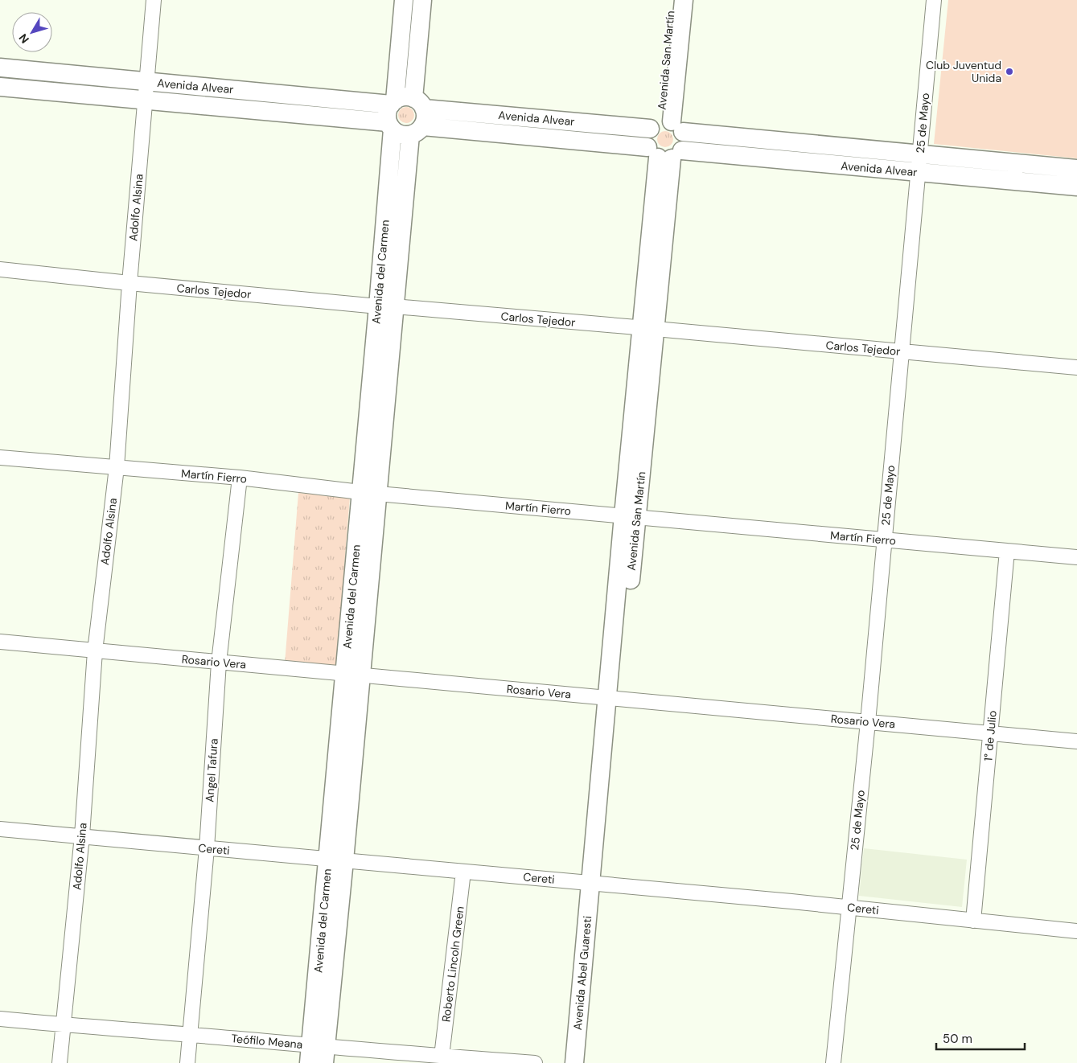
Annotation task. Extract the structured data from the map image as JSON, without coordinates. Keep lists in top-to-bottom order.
{
  "streets": {
    "main road": [
      "Avenida San Martín",
      "Avenida Alvear",
      "Avenida del Carmen",
      "Avenida Abel Guaresti"
    ],
    "street": [
      "25 de Mayo",
      "Adolfo Alsina",
      "Carlos Tejedor",
      "Martín Fierro",
      "Rosario Vera",
      "1° de Julio",
      "Angel Tafura",
      "Cereti",
      "Roberto Lincoln Green",
      "Teófilo Meana"
    ]
  },
  "crossings": [
    ["Avenida San Martín", "Avenida Alvear"],
    ["Avenida San Martín", "Carlos Tejedor"],
    ["Avenida San Martín", "Martín Fierro"],
    ["Avenida San Martín", "Rosario Vera"],
    ["Avenida San Martín", "Cereti"],
    ["Avenida San Martín", "Avenida Abel Guaresti"],
    ["Avenida Alvear", "25 de Mayo"],
    ["Avenida Alvear", "Adolfo Alsina"],
    ["Avenida Alvear", "Avenida del Carmen"],
    ["25 de Mayo", "Carlos Tejedor"],
    ["25 de Mayo", "Martín Fierro"],
    ["25 de Mayo", "Rosario Vera"],
    ["25 de Mayo", "Cereti"],
    ["Adolfo Alsina", "Carlos Tejedor"],
    ["Adolfo Alsina", "Martín Fierro"],
    ["Adolfo Alsina", "Rosario Vera"],
    ["Adolfo Alsina", "Cereti"],
    ["Adolfo Alsina", "Teófilo Meana"],
    ["Avenida del Carmen", "Carlos Tejedor"],
    ["Avenida del Carmen", "Martín Fierro"],
    ["Avenida del Carmen", "Rosario Vera"],
    ["Avenida del Carmen", "Cereti"],
    ["Avenida del Carmen", "Teófilo Meana"],
    ["Martín Fierro", "1° de Julio"],
    ["Martín Fierro", "Angel Tafura"],
    ["Rosario Vera", "1° de Julio"],
    ["Rosario Vera", "Angel Tafura"],
    ["1° de Julio", "Cereti"],
    ["Angel Tafura", "Cereti"],
    ["Angel Tafura", "Teófilo Meana"],
    ["Cereti", "Roberto Lincoln Green"],
    ["Cereti", "Avenida Abel Guaresti"],
    ["Roberto Lincoln Green", "Teófilo Meana"]
  ],
  "places": ["Club Juventud Unida"],
  "scale_bar": "50 m",
  "north": "bottom left"
}
